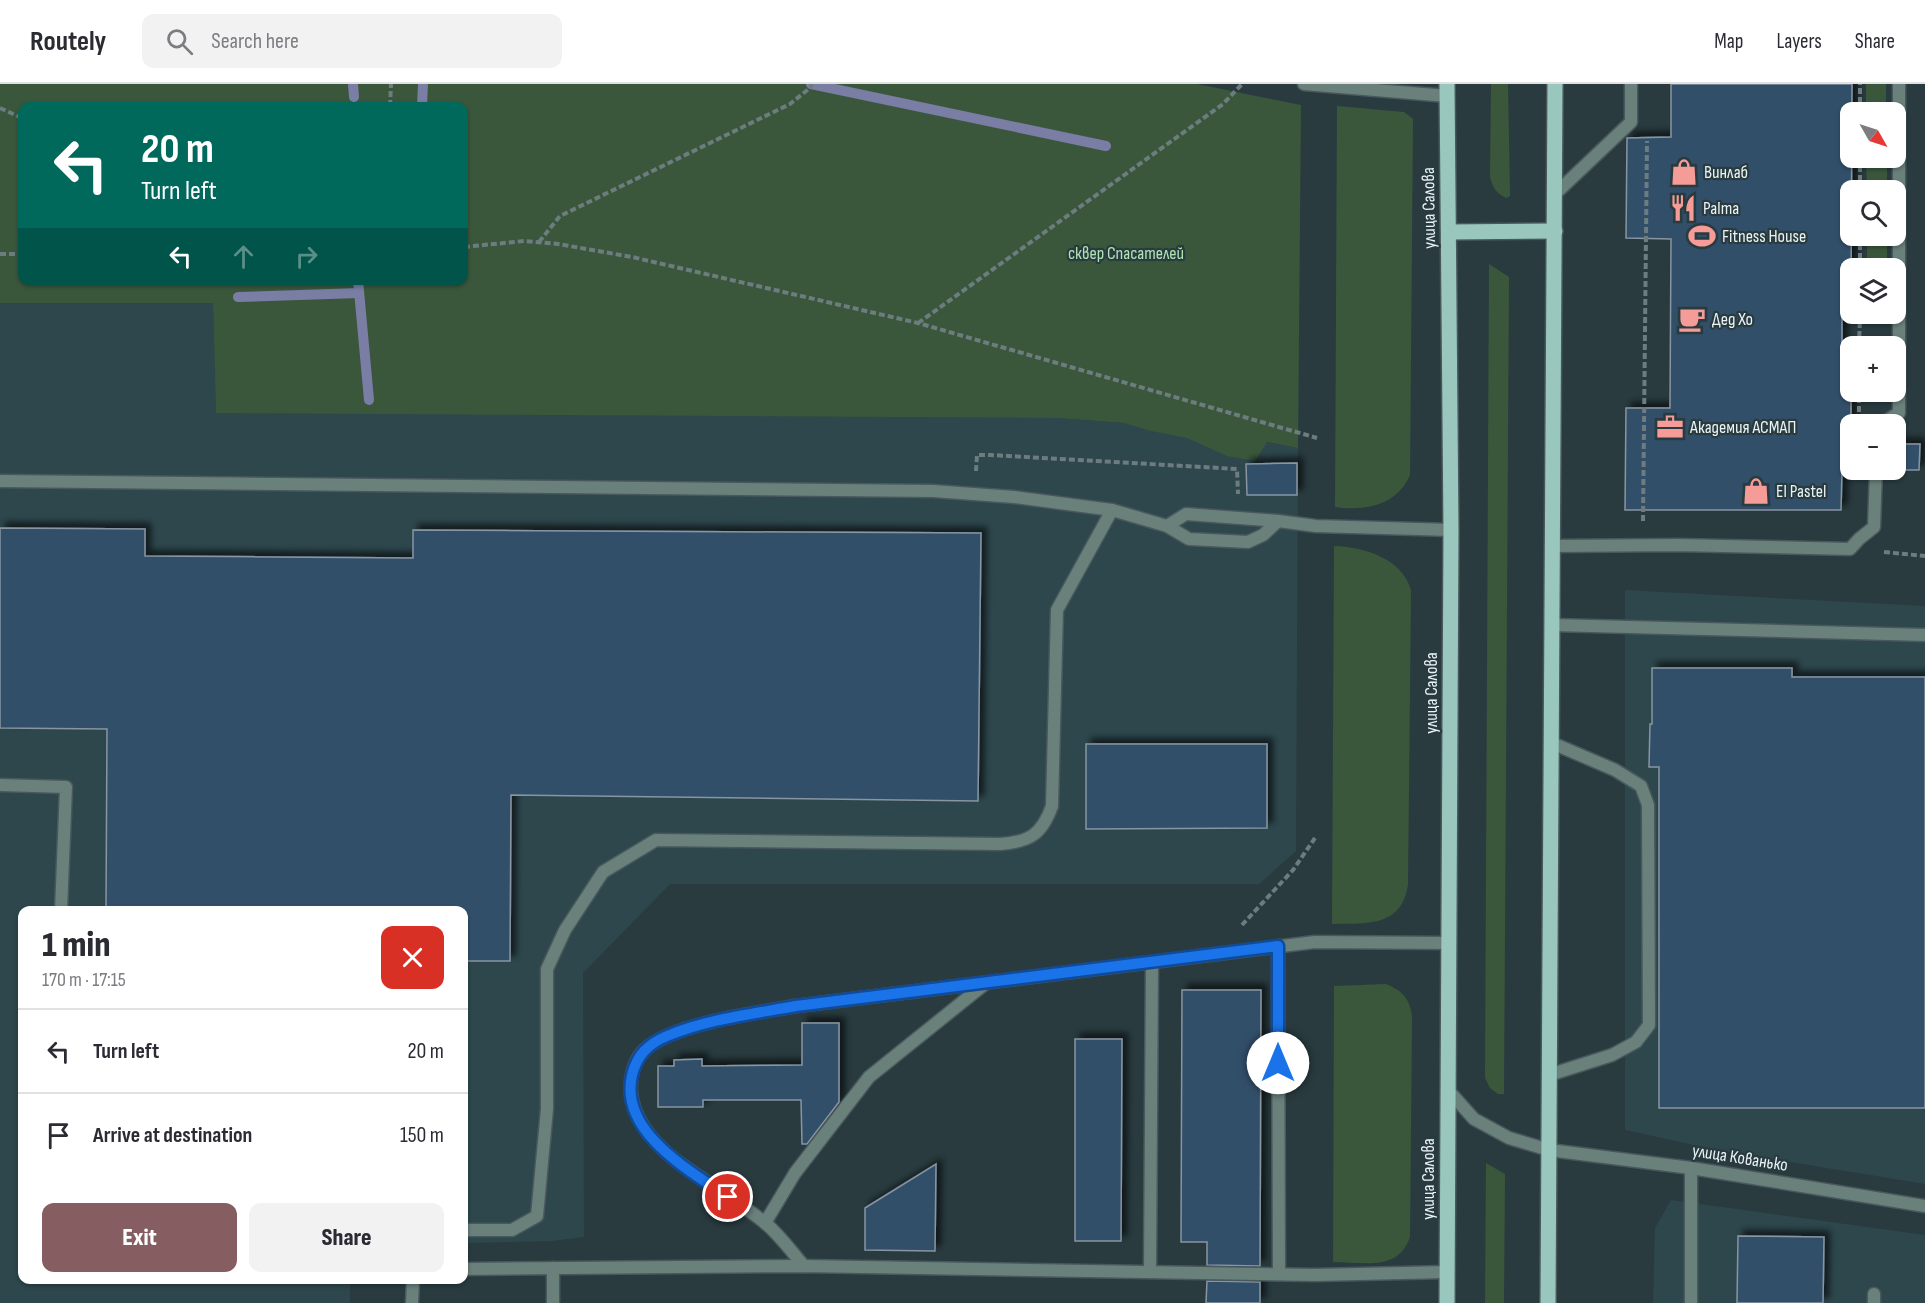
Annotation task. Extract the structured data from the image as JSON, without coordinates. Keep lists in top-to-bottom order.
{
  "streets": {
    "main road": ["улица Салова"],
    "street": ["улица Кованько"]
  },
  "crossings": [
    ["улица Салова", "улица Кованько"]
  ],
  "parks": ["cквер Спасателей"],
  "places": {
    "shop": ["Винлаб", "El Pastel"],
    "restaurant": ["Palma"],
    "sports": ["Fitness House"],
    "cafe": ["Дед Хо"],
    "office": ["Академия АСМАП"]
  },
  "north": "bottom right",
  "page": {
    "header": "Routely",
    "search": "Search here",
    "nav": ["Map", "Layers", "Share"],
    "map_buttons": ["+", "−"],
    "turn": ["20 m", "Turn left"],
    "heading": ["1 min", "170 m · 17:15"],
    "list": [
      {
        "name": "Turn left",
        "value": "20 m"
      },
      {
        "name": "Arrive at destination",
        "value": "150 m"
      }
    ],
    "buttons": ["Exit", "Share"]
  }
}
